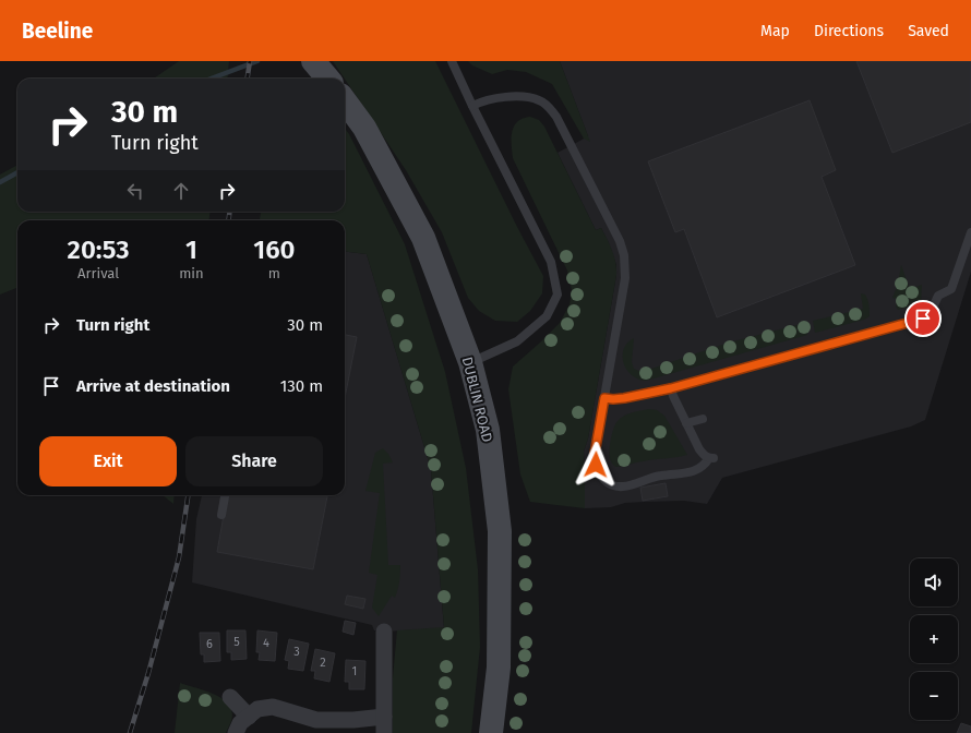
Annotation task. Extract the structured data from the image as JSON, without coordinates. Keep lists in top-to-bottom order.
{
  "streets": {
    "main road": ["DUBLIN ROAD"]
  },
  "house_numbers": [
    "5",
    "4",
    "6",
    "3",
    "2",
    "1"
  ],
  "page": {
    "header": "Beeline",
    "nav": ["Map", "Directions", "Saved"],
    "turn": ["30 m", "Turn right"],
    "eta": [
      "20:53",
      "Arrival",
      "1",
      "min",
      "160",
      "m"
    ],
    "list": [
      {
        "name": "Turn right",
        "value": "30 m"
      },
      {
        "name": "Arrive at destination",
        "value": "130 m"
      }
    ],
    "buttons": ["Exit", "Share"],
    "map_buttons": ["+", "−"]
  }
}
